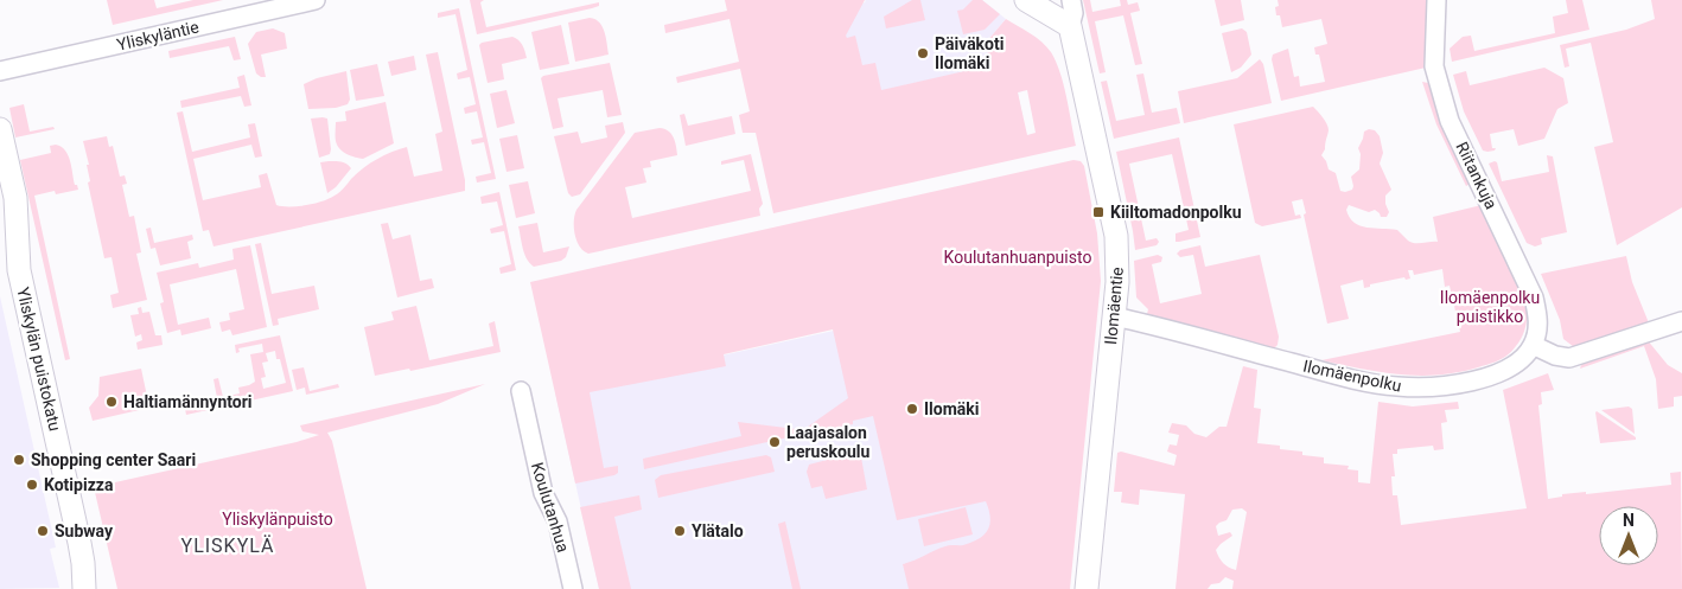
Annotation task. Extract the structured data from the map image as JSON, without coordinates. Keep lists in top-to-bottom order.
{
  "streets": {
    "street": [
      "Yliskyläntie",
      "Riitankuja",
      "Ilomäentie",
      "Yliskylän puistokatu",
      "Ilomäenpolku",
      "Koulutanhua"
    ]
  },
  "crossings": [
    ["Riitankuja", "Ilomäenpolku"],
    ["Ilomäentie", "Ilomäenpolku"]
  ],
  "districts": ["YLISKYLÄ"],
  "parks": ["Koulutanhuanpuisto", "Ilomäenpolku puistikko", "Yliskylänpuisto"],
  "places": {
    "other": [
      "Päiväkoti Ilomäki",
      "Haltiamännyntori",
      "Ilomäki",
      "Laajasalon peruskoulu",
      "Shopping center Saari",
      "Kotipizza",
      "Subway",
      "Ylätalo"
    ],
    "transit": ["Kiiltomadonpolku"]
  },
  "north": "top"
}
